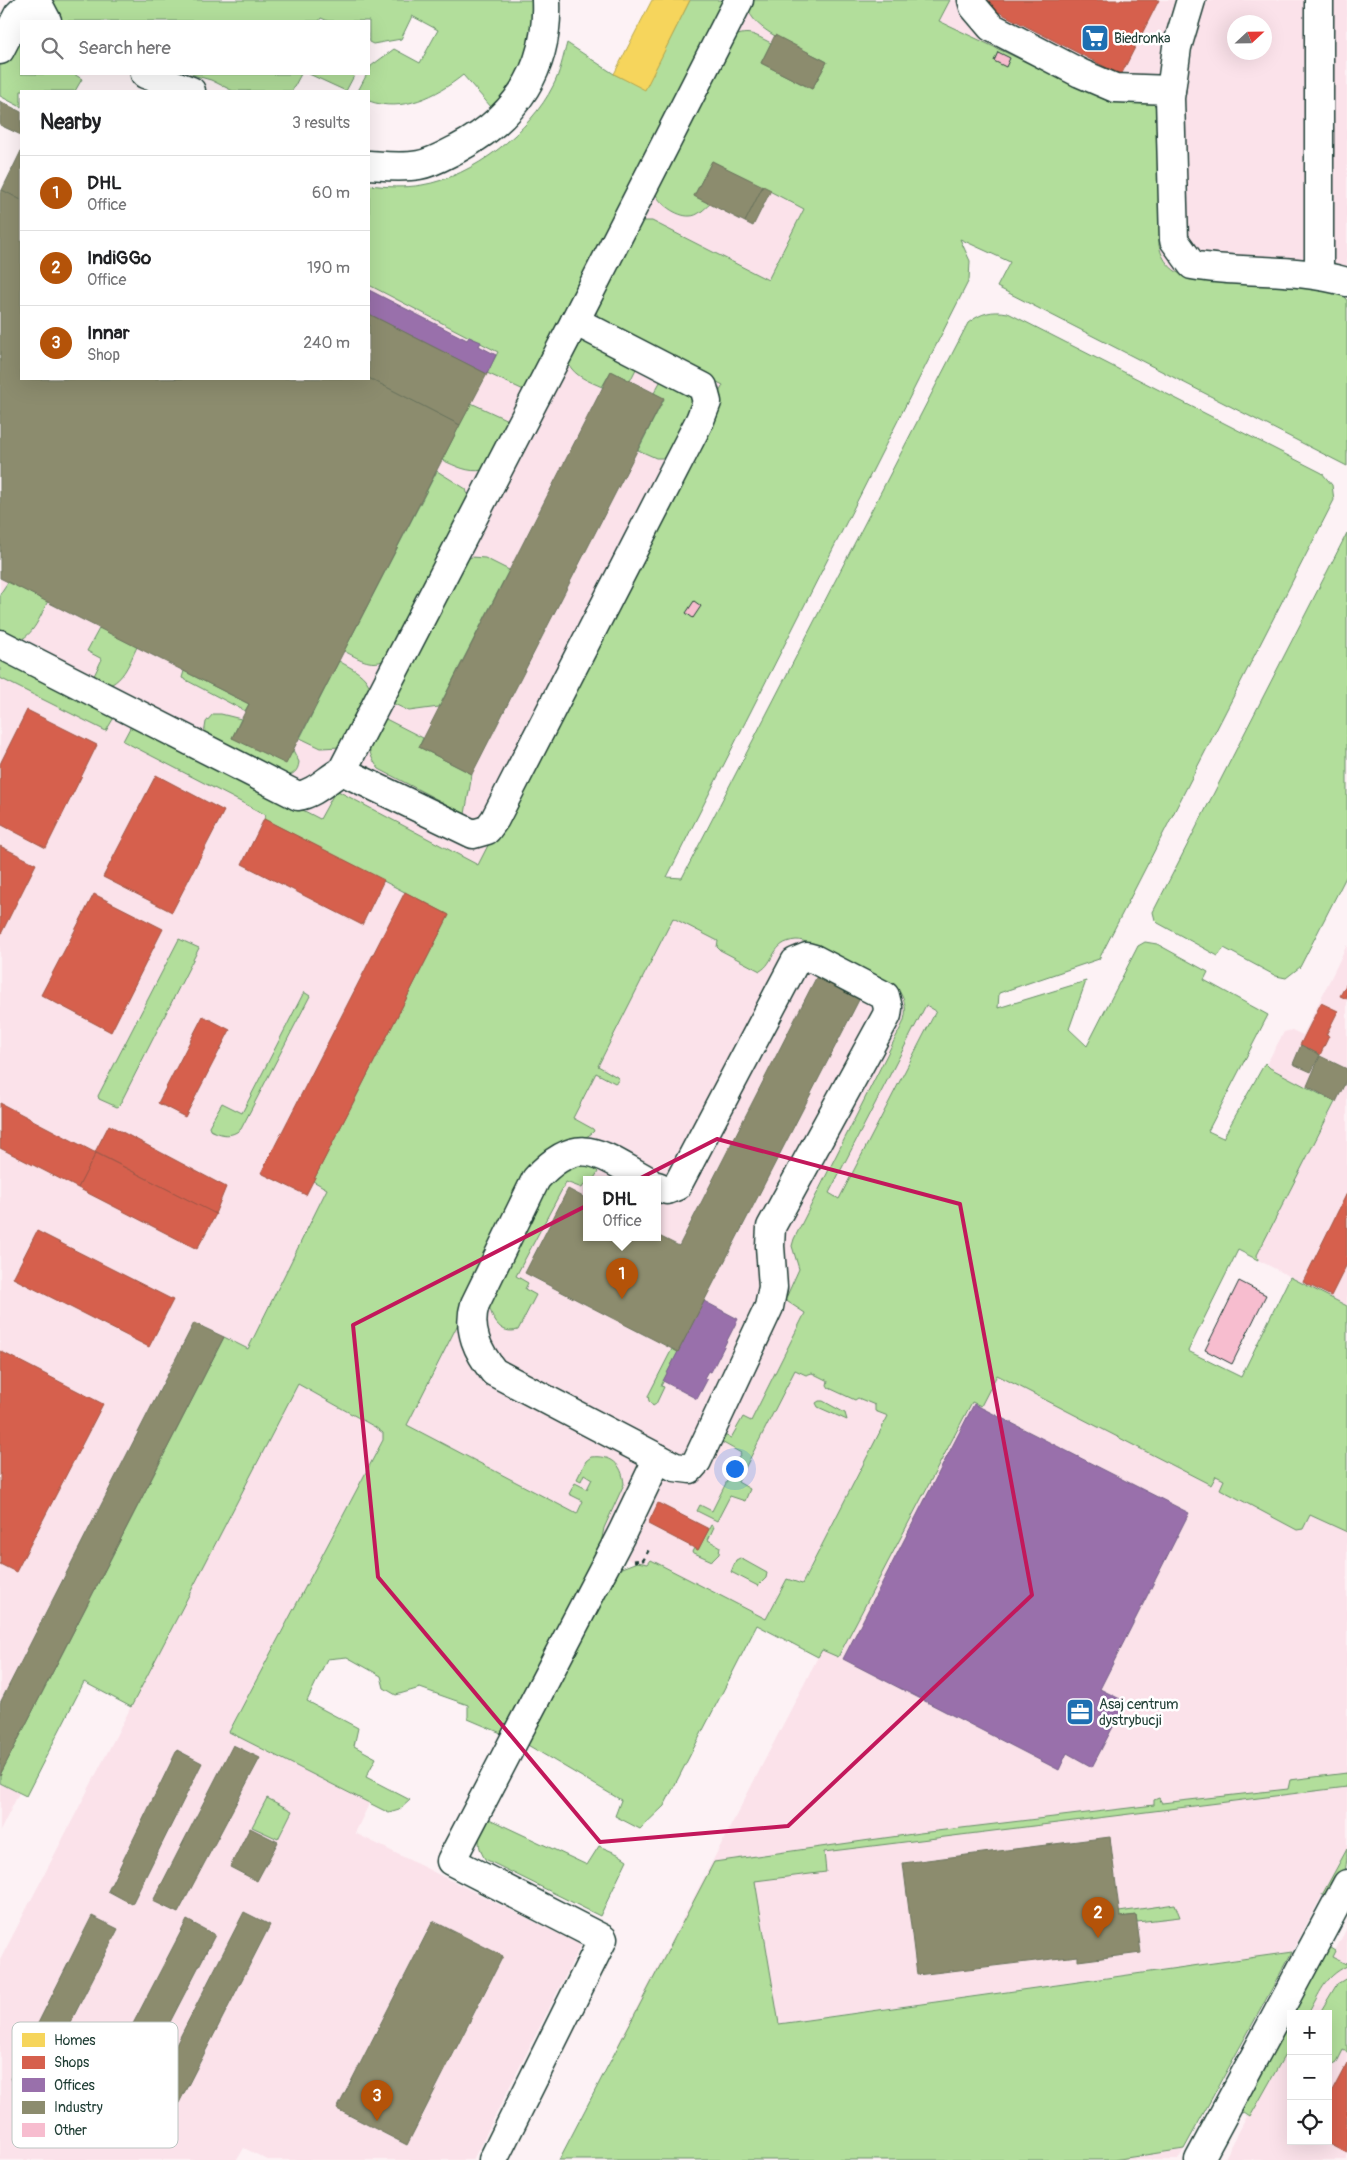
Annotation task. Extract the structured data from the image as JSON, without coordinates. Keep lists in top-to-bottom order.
{
  "places": {
    "supermarket": ["Biedronka"],
    "office": ["Asaj centrum dystrybucji"]
  },
  "legend": [
    "Homes",
    "Shops",
    "Offices",
    "Industry",
    "Other"
  ],
  "north": "right",
  "page": {
    "search": "Search here",
    "heading": ["Nearby", "3 results"],
    "list": [
      {
        "mark": "1",
        "name": "DHL",
        "note": "Office",
        "value": "60 m"
      },
      {
        "mark": "2",
        "name": "IndiGGo",
        "note": "Office",
        "value": "190 m"
      },
      {
        "mark": "3",
        "name": "Innar",
        "note": "Shop",
        "value": "240 m"
      }
    ],
    "popup": ["DHL", "Office"],
    "pins": ["1", "2", "3"],
    "map_buttons": ["+", "−"]
  }
}
